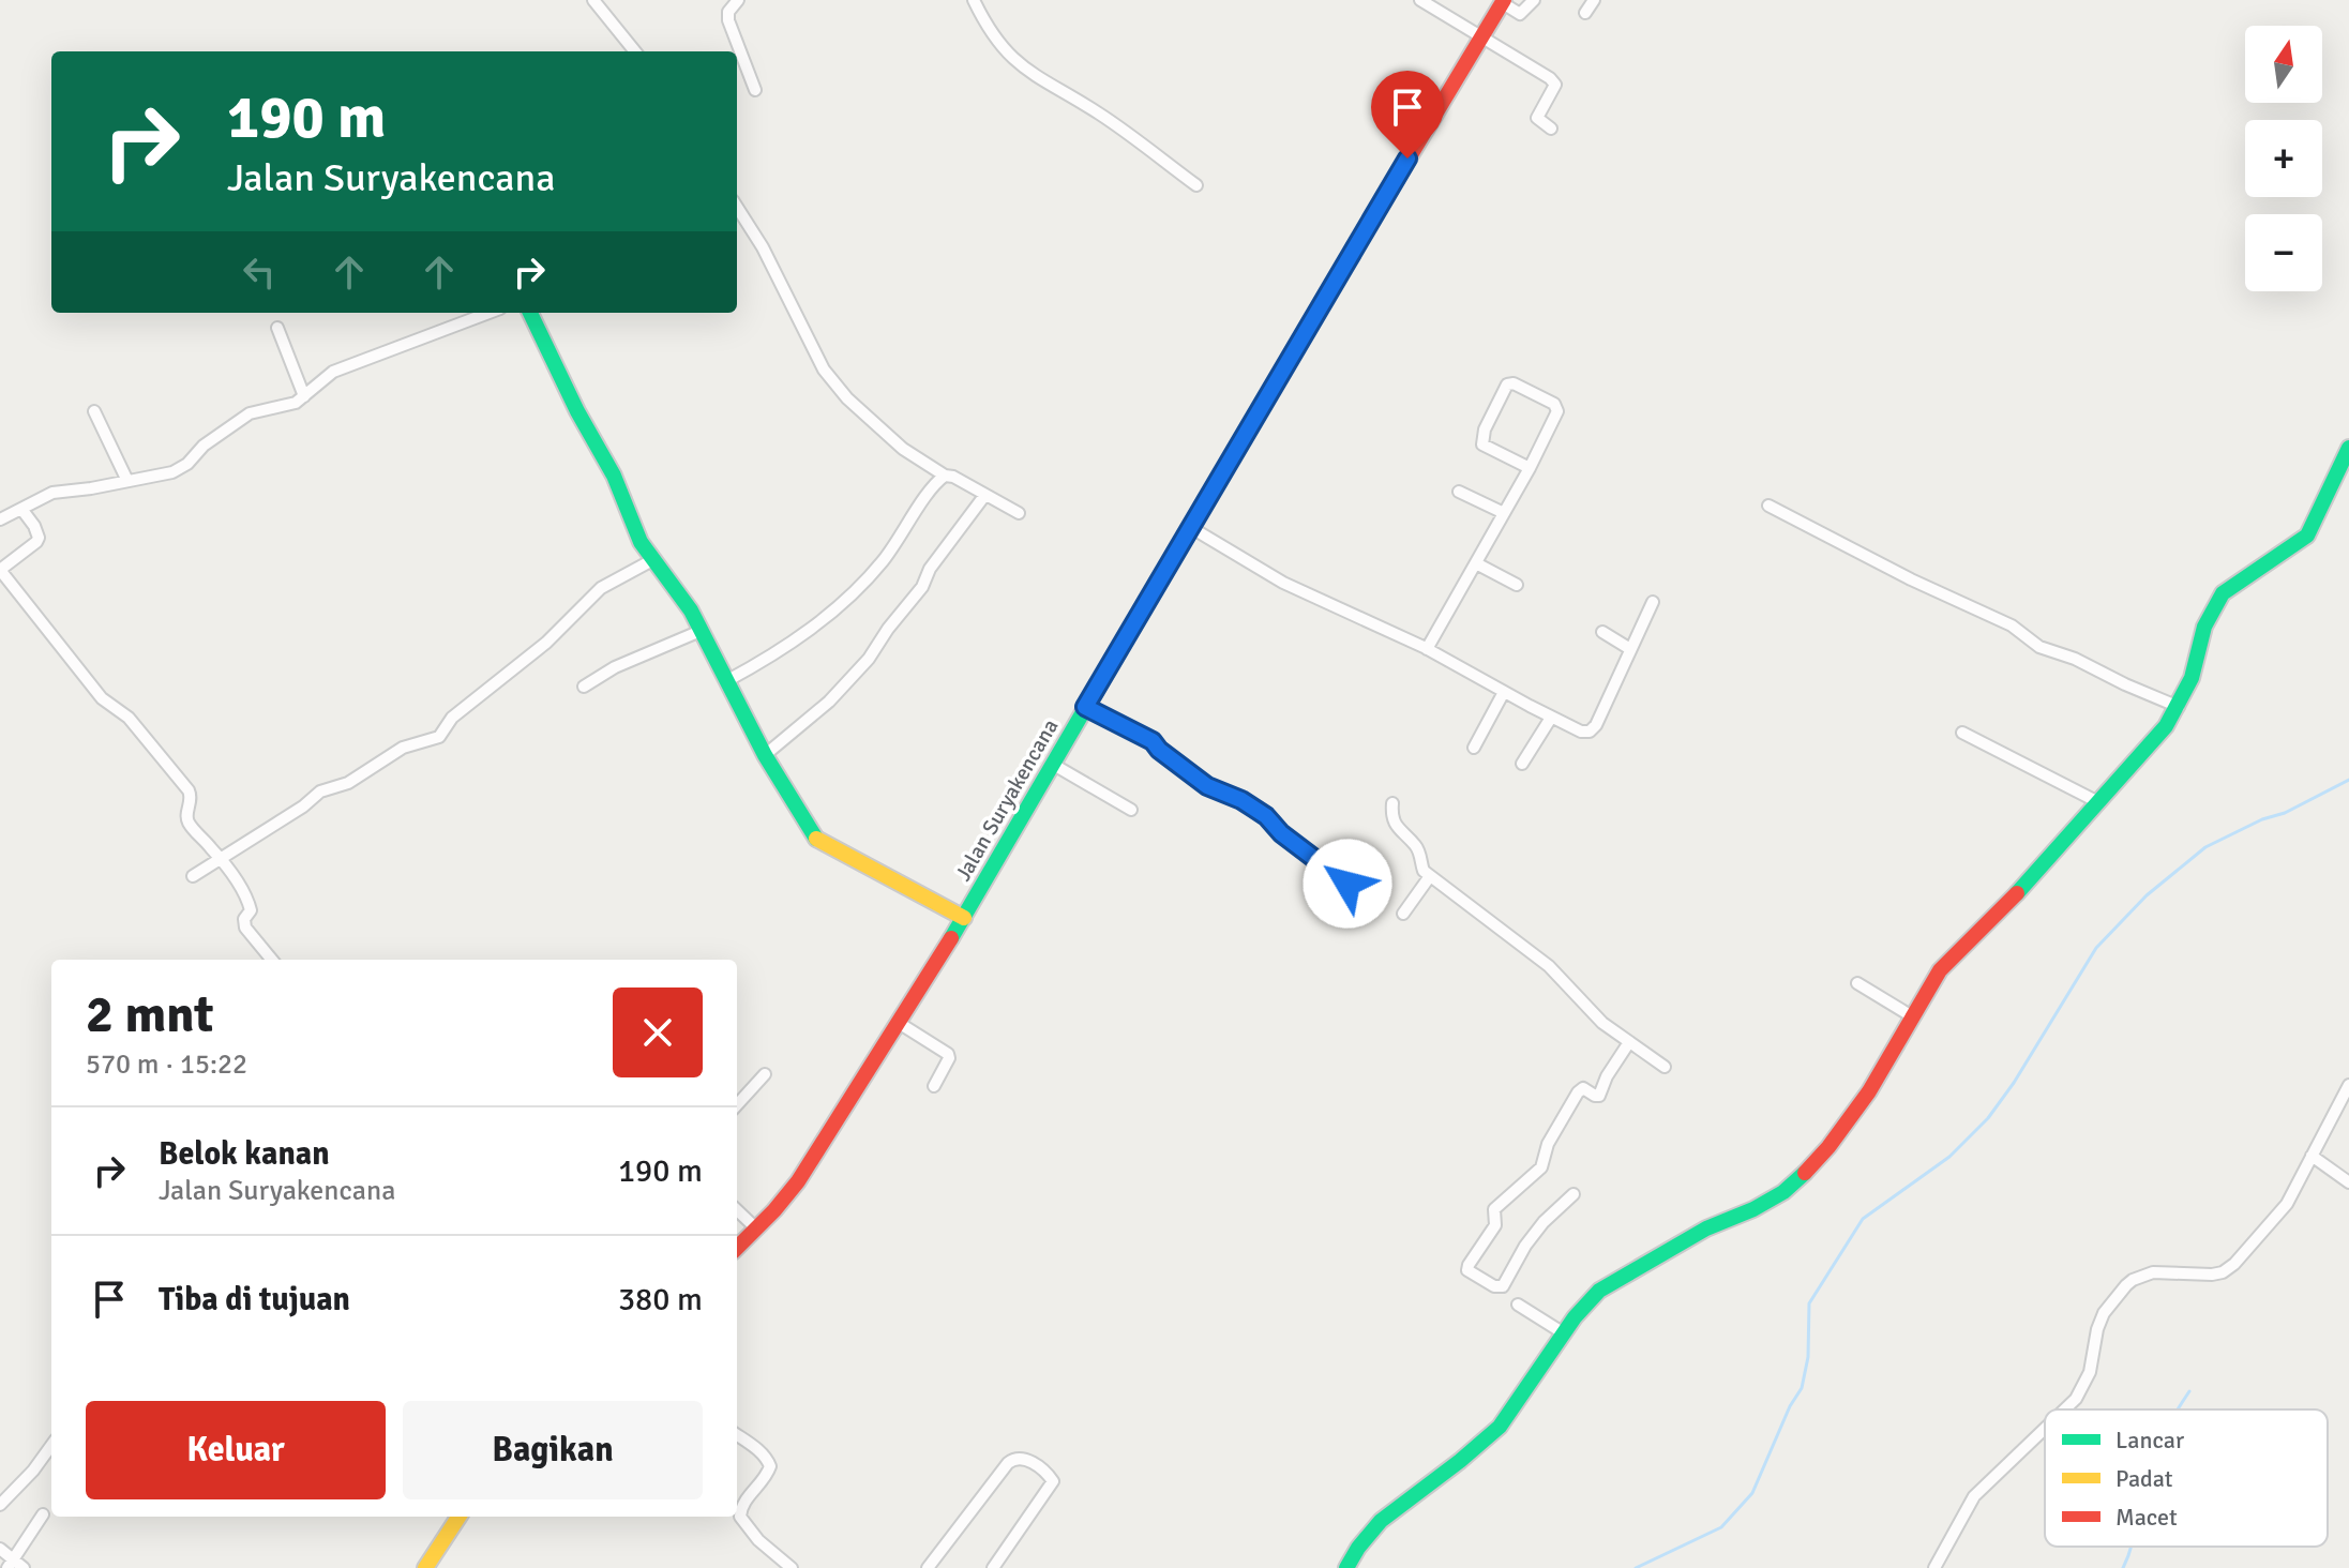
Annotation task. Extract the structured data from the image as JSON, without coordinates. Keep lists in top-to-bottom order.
{
  "streets": {
    "street": ["Jalan Suryakencana"]
  },
  "legend": ["Lancar", "Padat", "Macet"],
  "north": "top",
  "page": {
    "map_buttons": ["+", "−"],
    "turn": ["190 m", "Jalan Suryakencana"],
    "heading": ["2 mnt", "570 m · 15:22"],
    "list": [
      {
        "name": "Belok kanan",
        "note": "Jalan Suryakencana",
        "value": "190 m"
      },
      {
        "name": "Tiba di tujuan",
        "value": "380 m"
      }
    ],
    "buttons": ["Keluar", "Bagikan"]
  }
}
